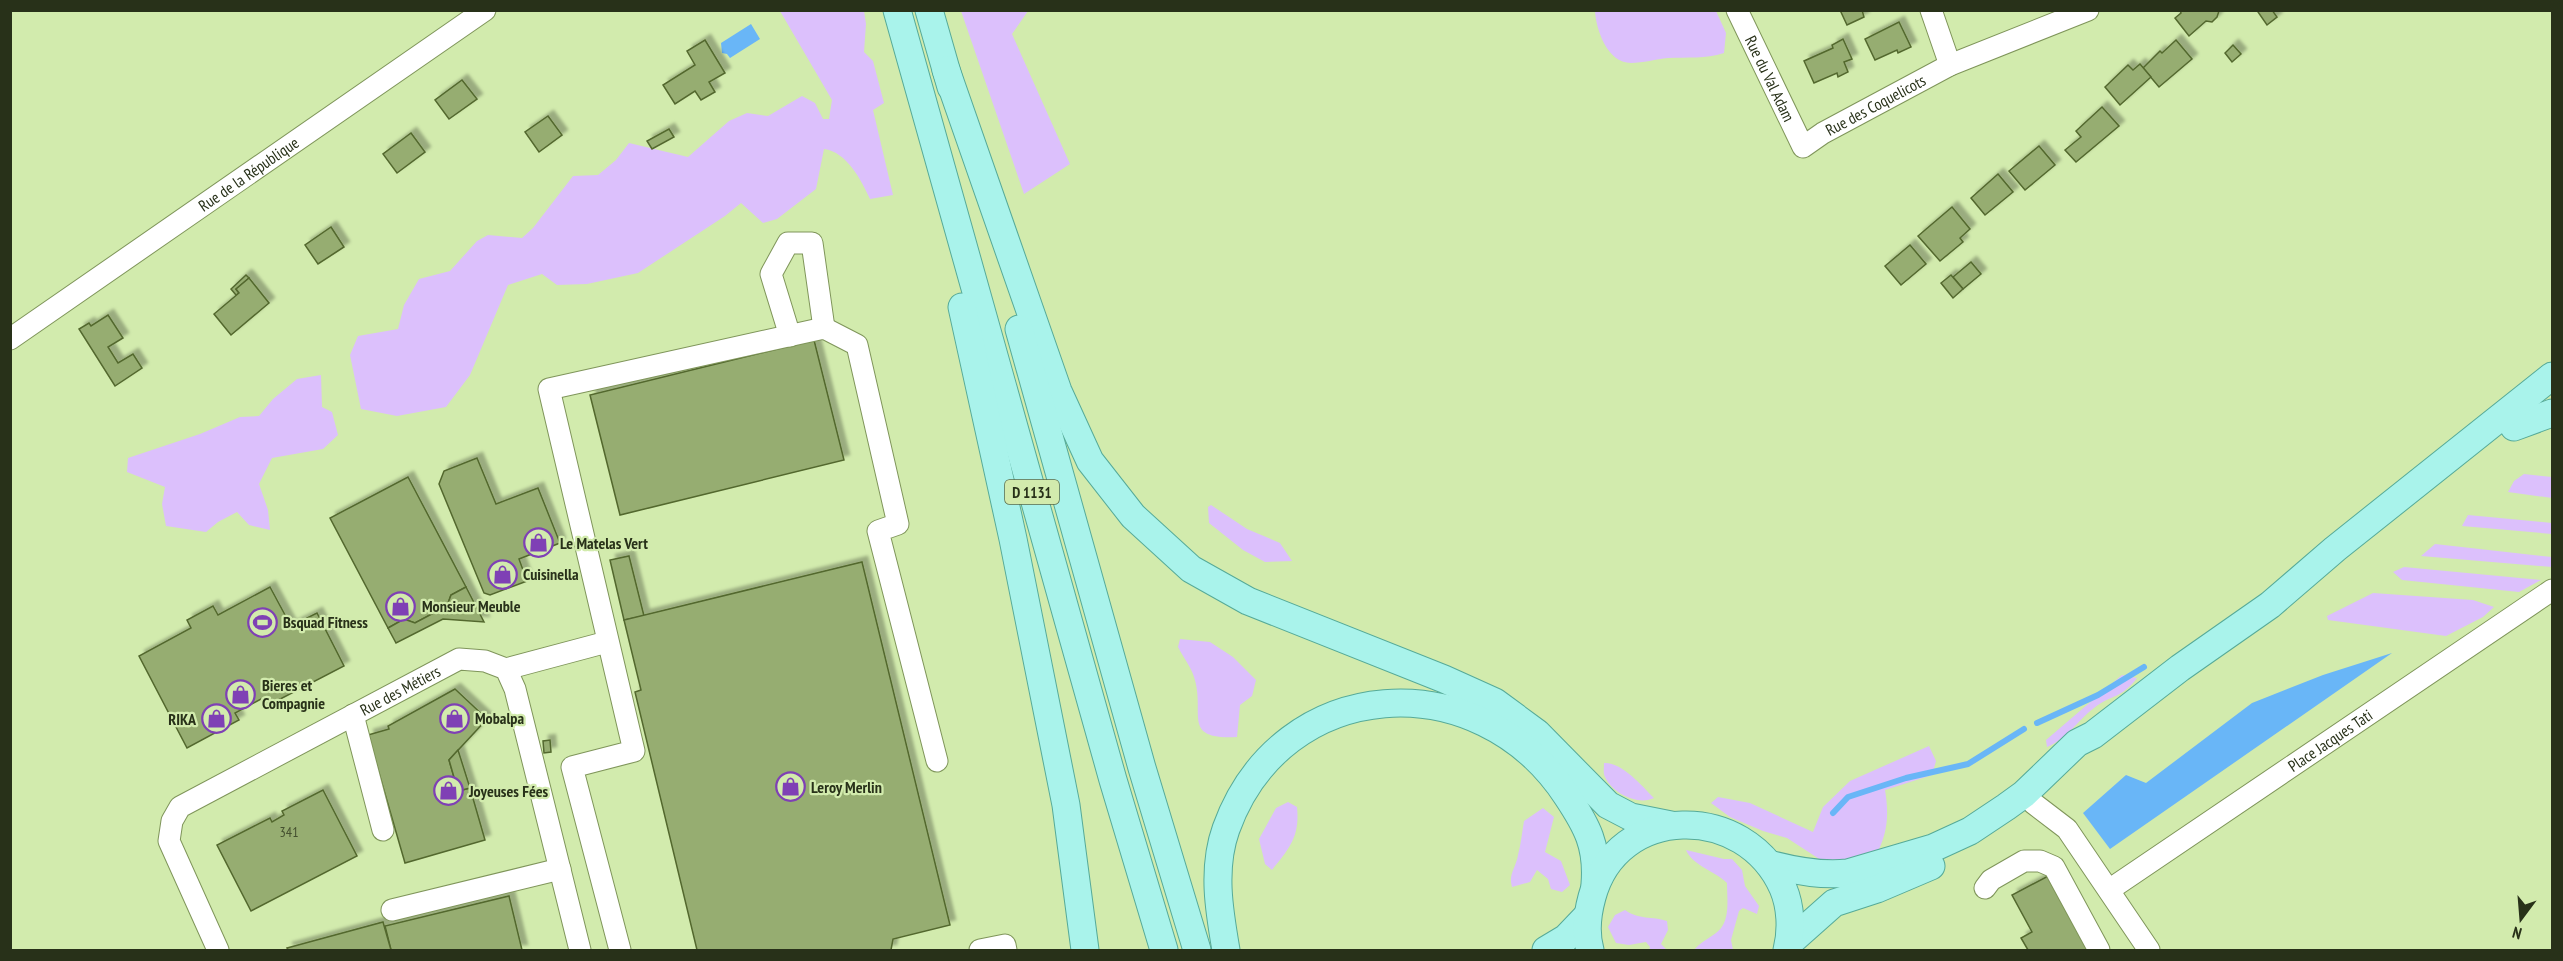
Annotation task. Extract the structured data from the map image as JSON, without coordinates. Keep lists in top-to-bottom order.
{
  "streets": {
    "main road": ["D 1131"],
    "street": [
      "Rue du Val Adam",
      "Rue des Coquelicots",
      "Rue de la République",
      "Rue des Métiers",
      "Place Jacques Tati"
    ]
  },
  "crossings": [
    ["Rue du Val Adam", "Rue des Coquelicots"]
  ],
  "places": {
    "shop": [
      "Le Matelas Vert",
      "Cuisinella",
      "Monsieur Meuble",
      "Bieres et Compagnie",
      "Mobalpa",
      "RIKA",
      "Leroy Merlin",
      "Joyeuses Fées"
    ],
    "sports": ["Bsquad Fitness"]
  },
  "house_numbers": ["341"],
  "north": "bottom"
}
